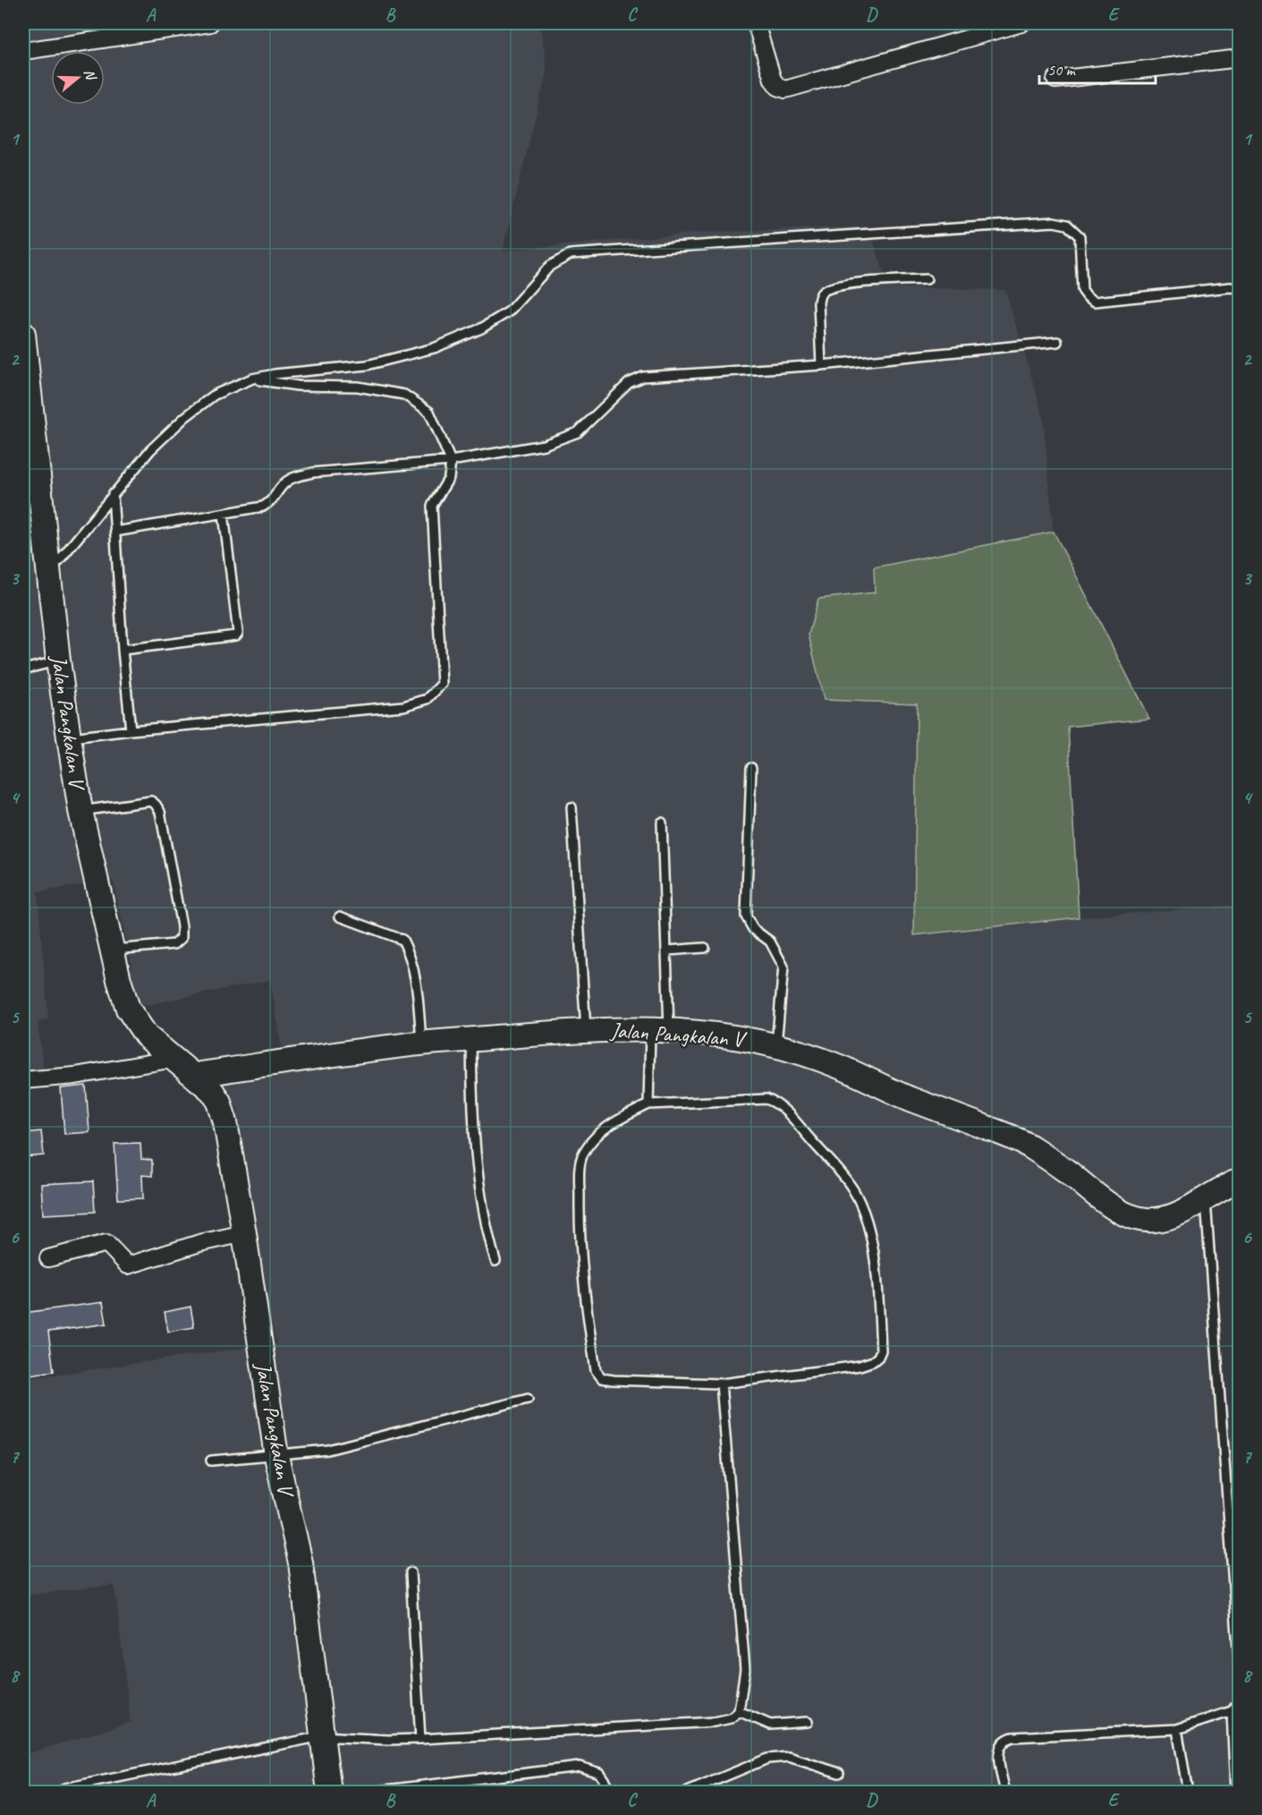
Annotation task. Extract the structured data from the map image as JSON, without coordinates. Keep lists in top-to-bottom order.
{
  "streets": {
    "street": ["Jalan Pangkalan V"]
  },
  "scale_bar": "50 m",
  "north": "right",
  "grid": {
    "columns": [
      "A",
      "B",
      "C",
      "D",
      "E"
    ],
    "rows": [
      "1",
      "2",
      "3",
      "4",
      "5",
      "6",
      "7",
      "8"
    ]
  }
}
